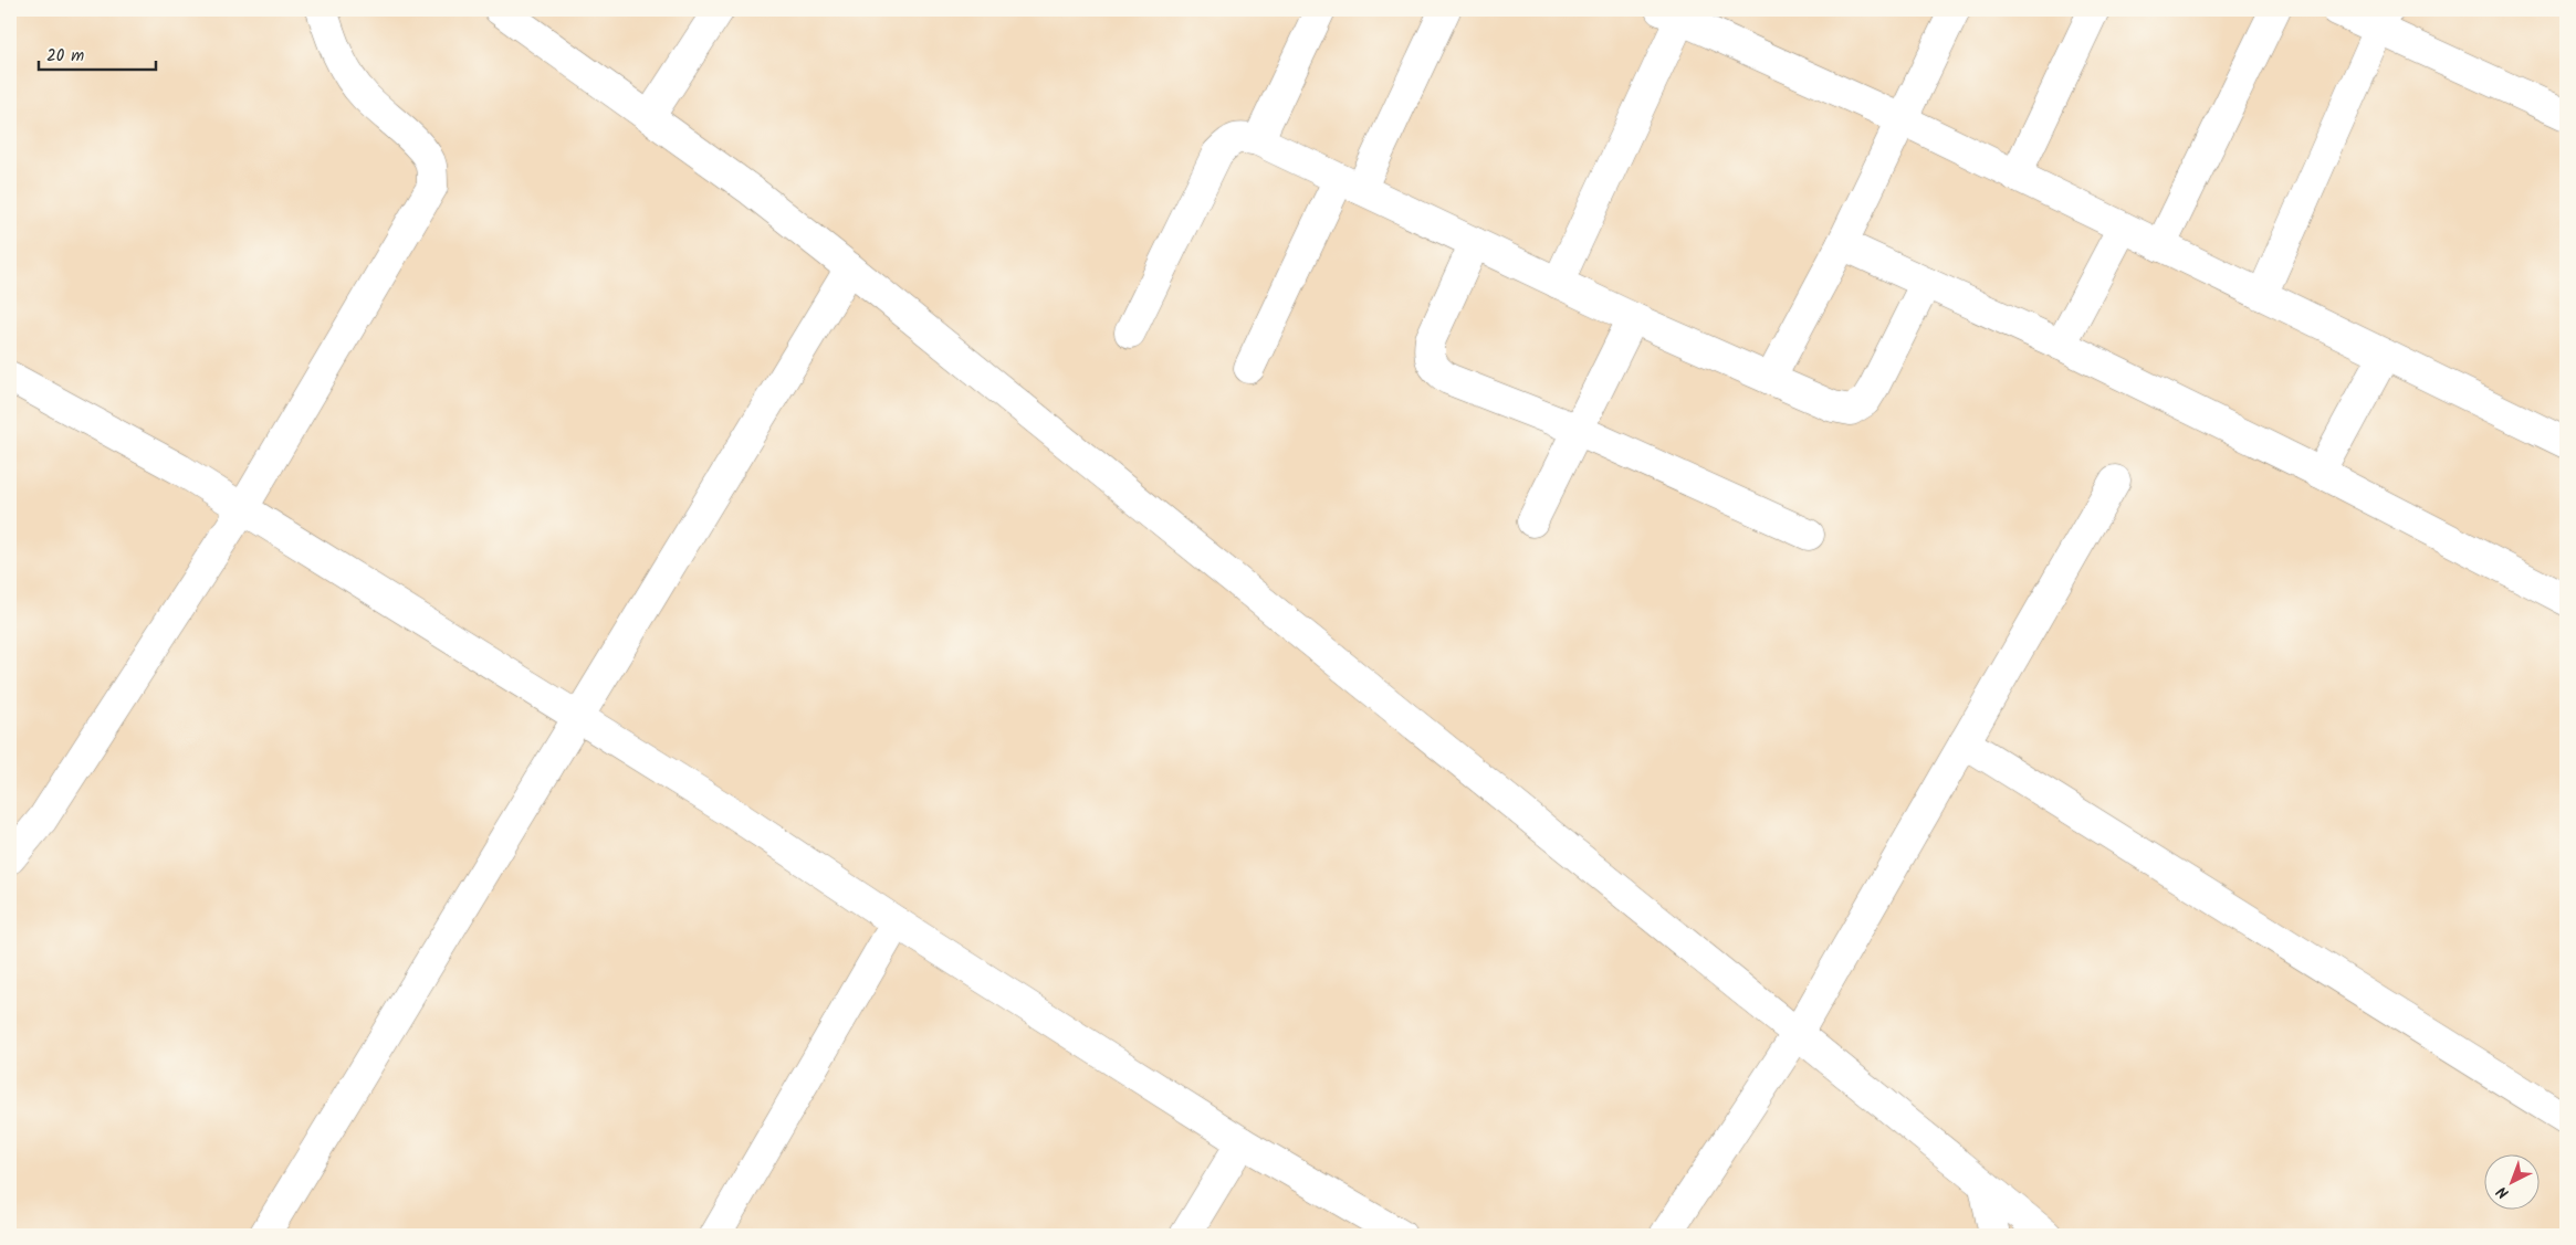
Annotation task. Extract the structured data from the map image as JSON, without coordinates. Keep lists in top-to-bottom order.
{
  "scale_bar": "20 m",
  "north": "bottom left"
}
